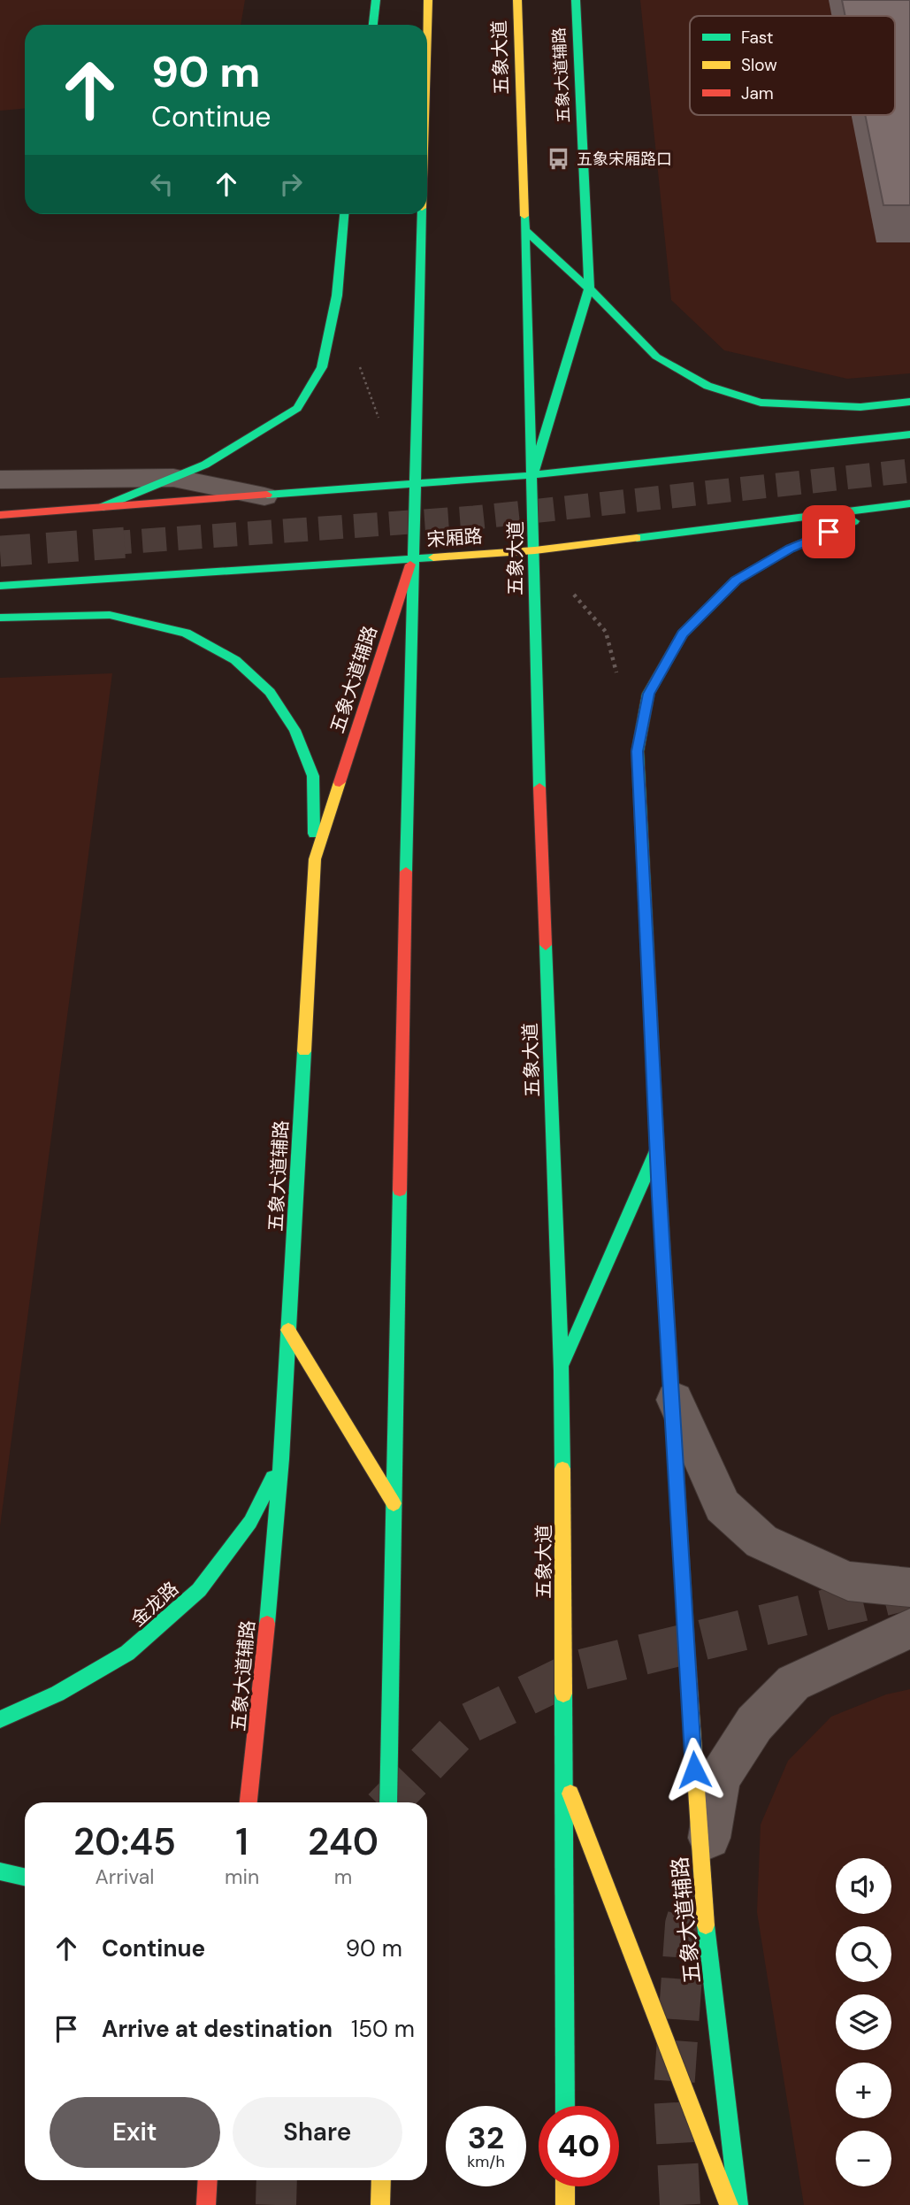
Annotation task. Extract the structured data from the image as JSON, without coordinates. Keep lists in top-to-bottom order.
{
  "streets": {
    "main road": [
      "五象大道",
      "五象大道辅路",
      "宋厢路",
      "金龙路"
    ]
  },
  "crossings": [
    ["五象大道", "五象大道辅路"],
    ["五象大道", "宋厢路"],
    ["五象大道辅路", "宋厢路"],
    ["五象大道辅路", "金龙路"]
  ],
  "places": {
    "bus stop": ["五象宋厢路口"]
  },
  "legend": ["Fast", "Slow", "Jam"],
  "page": {
    "turn": ["90 m", "Continue"],
    "eta": [
      "20:45",
      "Arrival",
      "1",
      "min",
      "240",
      "m"
    ],
    "map_buttons": ["+", "−"],
    "list": [
      {
        "name": "Continue",
        "value": "90 m"
      },
      {
        "name": "Arrive at destination",
        "value": "150 m"
      }
    ],
    "buttons": ["Exit", "Share"],
    "speed": "32 km/h",
    "limit": "40"
  }
}
